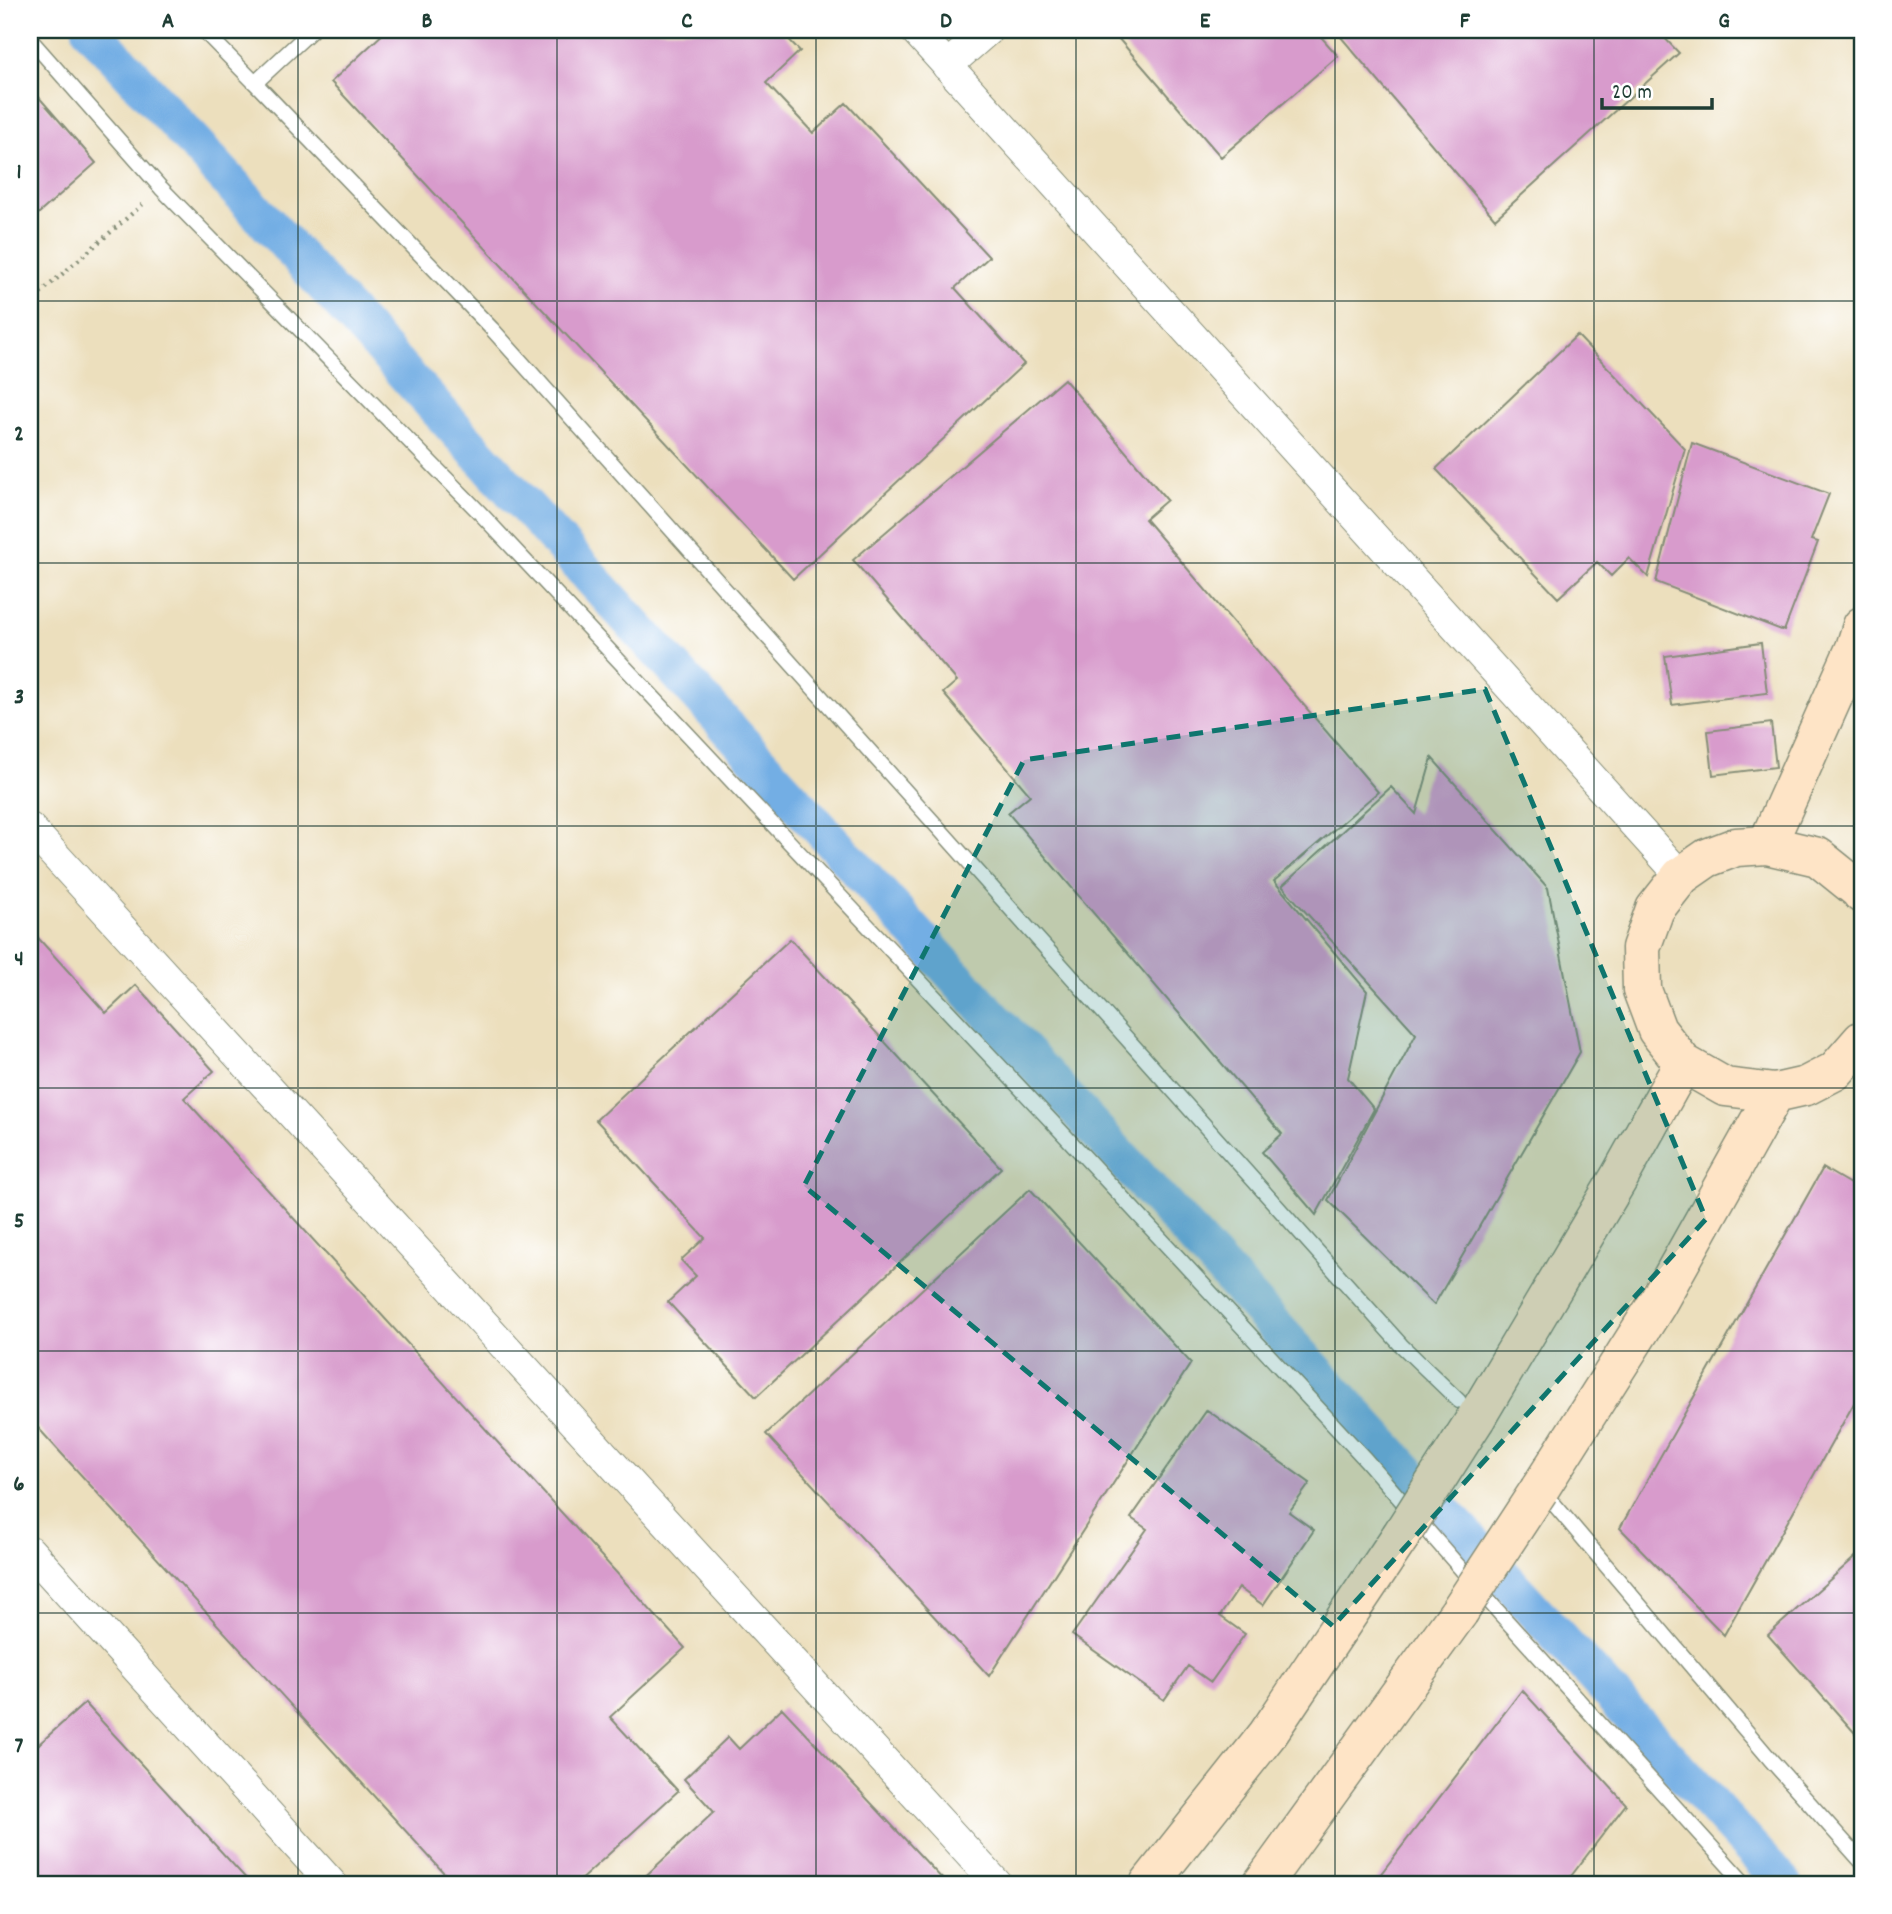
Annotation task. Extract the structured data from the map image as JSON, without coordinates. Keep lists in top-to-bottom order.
{
  "scale_bar": "20 m",
  "grid": {
    "columns": [
      "A",
      "B",
      "C",
      "D",
      "E",
      "F",
      "G"
    ],
    "rows": [
      "1",
      "2",
      "3",
      "4",
      "5",
      "6",
      "7"
    ]
  }
}
